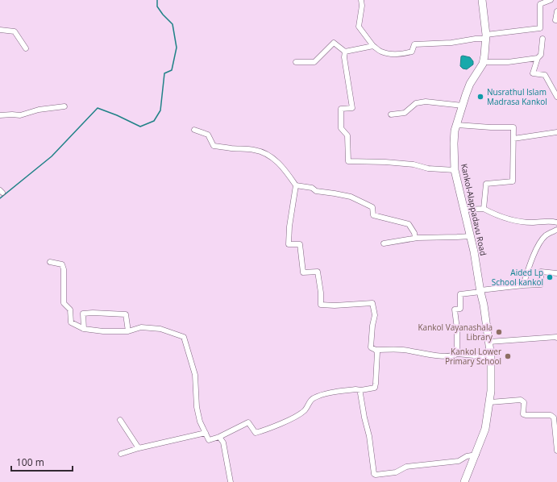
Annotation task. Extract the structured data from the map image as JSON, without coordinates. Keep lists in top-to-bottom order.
{
  "streets": {
    "main road": ["Kankol-Alappadavu Road"]
  },
  "places": [
    "Nusrathul Islam Madrasa Kankol",
    "Aided Lp School kankol",
    "Kankol Vayanashala Library",
    "Kankol Lower Primary School"
  ],
  "scale_bar": "100 m"
}
